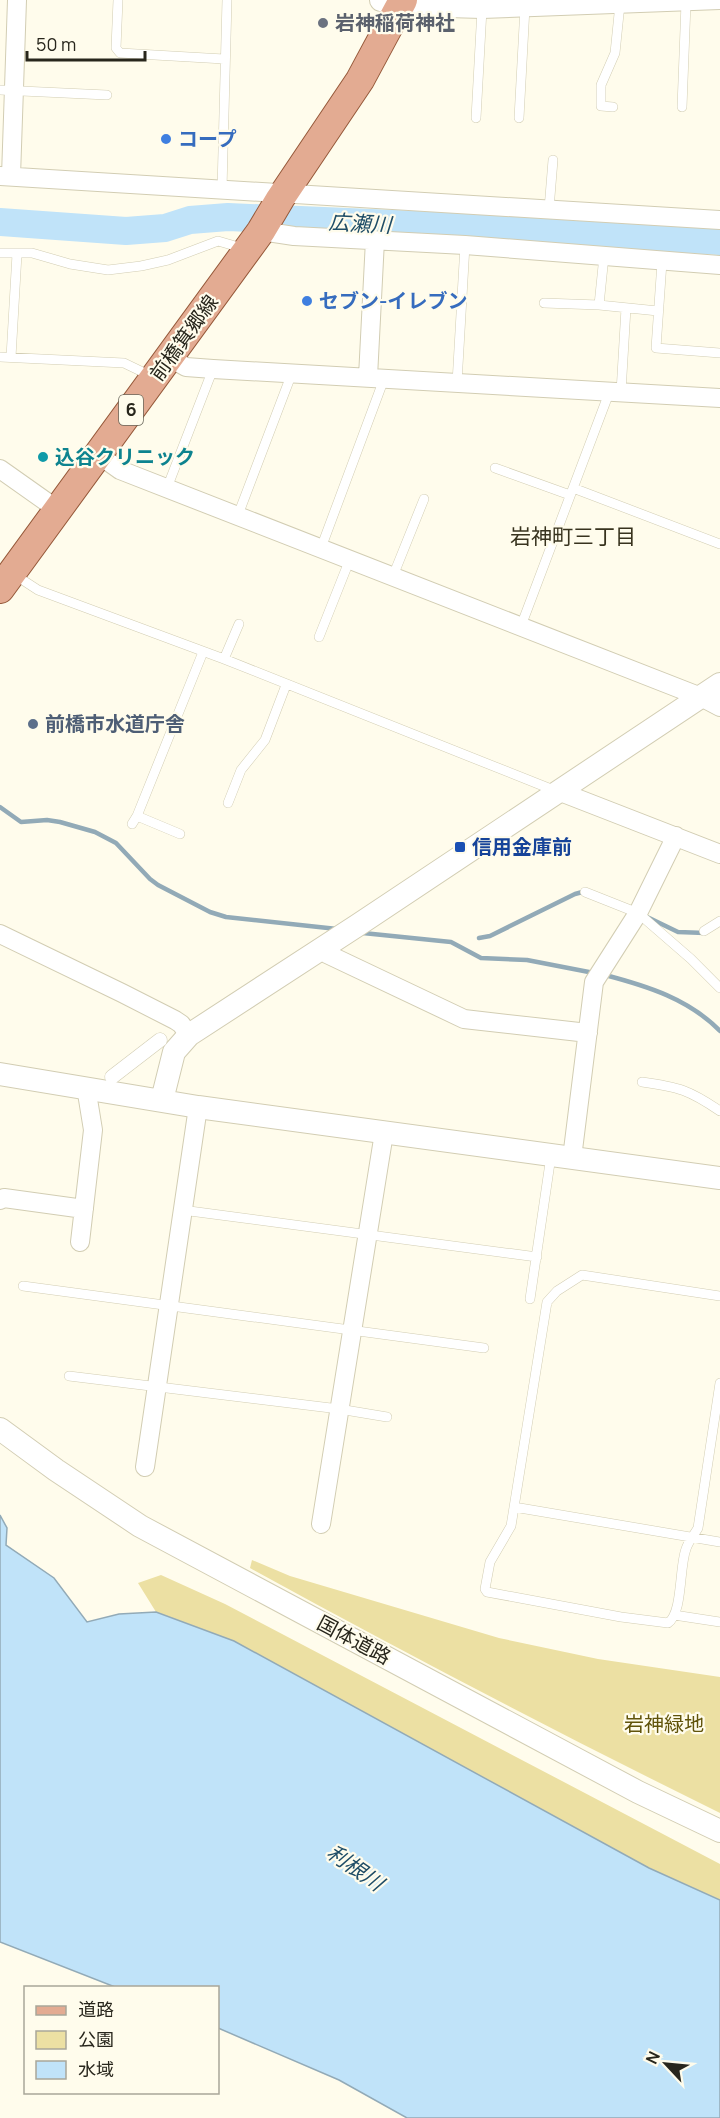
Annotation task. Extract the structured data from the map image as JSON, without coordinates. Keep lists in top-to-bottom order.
{
  "streets": {
    "main road": ["前橋箕郷線", "6"],
    "street": ["国体道路"]
  },
  "crossings": [
    ["前橋箕郷線", "6"]
  ],
  "districts": ["岩神町三丁目"],
  "water": ["広瀬川", "利根川"],
  "parks": ["岩神緑地"],
  "places": {
    "other": [
      "岩神稲荷神社",
      "コープ",
      "セブン-イレブン",
      "込谷クリニック",
      "前橋市水道庁舎"
    ],
    "transit": ["信用金庫前"]
  },
  "legend": ["道路", "公園", "水域"],
  "scale_bar": "50 m",
  "north": "top left"
}
